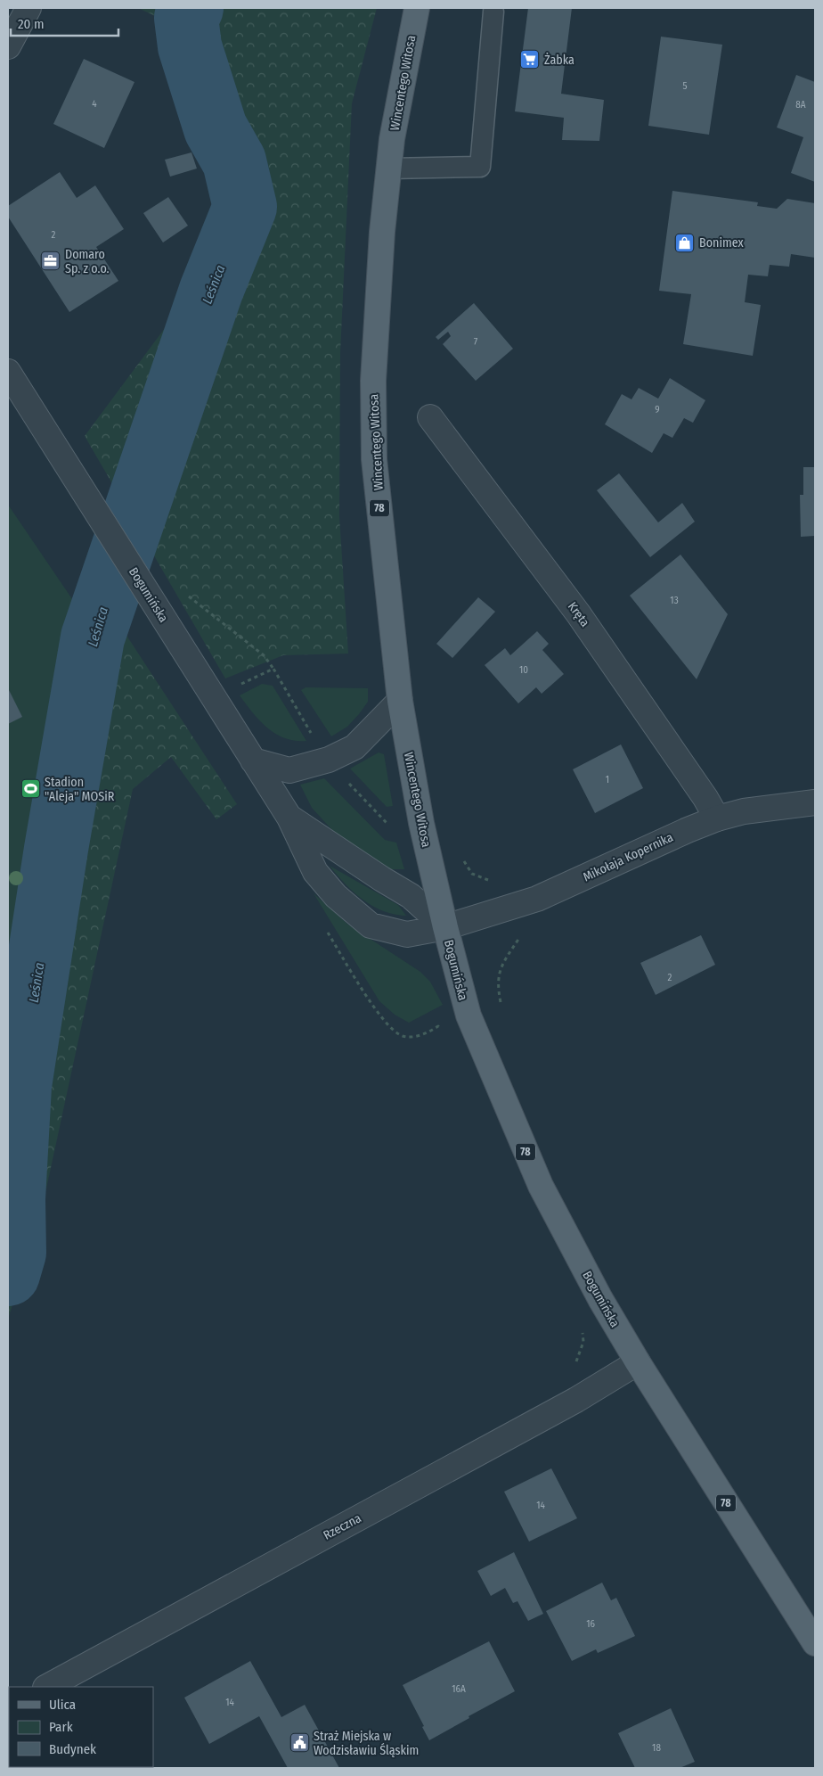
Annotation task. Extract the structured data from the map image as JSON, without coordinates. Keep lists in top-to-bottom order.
{
  "streets": {
    "main road": ["Wincentego Witosa", "78", "Bogumińska"],
    "street": ["Kręta", "Mikołaja Kopernika", "Rzeczna"]
  },
  "crossings": [
    ["Wincentego Witosa", "Bogumińska"],
    ["Wincentego Witosa", "Mikołaja Kopernika"],
    ["Bogumińska", "Mikołaja Kopernika"],
    ["Bogumińska", "Rzeczna"],
    ["Kręta", "Mikołaja Kopernika"]
  ],
  "water": ["Leśnica"],
  "places": {
    "supermarket": ["Żabka"],
    "shop": ["Bonimex"],
    "office": ["Domaro Sp. z o.o."],
    "sports": ["Stadion \"Aleja\" MOSiR"],
    "public building": ["Straż Miejska w Wodzisławiu Śląskim"]
  },
  "house_numbers": [
    "5",
    "4",
    "8A",
    "2",
    "7",
    "9",
    "13",
    "10",
    "1",
    "2",
    "14",
    "16",
    "16A",
    "14",
    "18"
  ],
  "legend": ["Ulica", "Park", "Budynek"],
  "scale_bar": "20 m"
}
